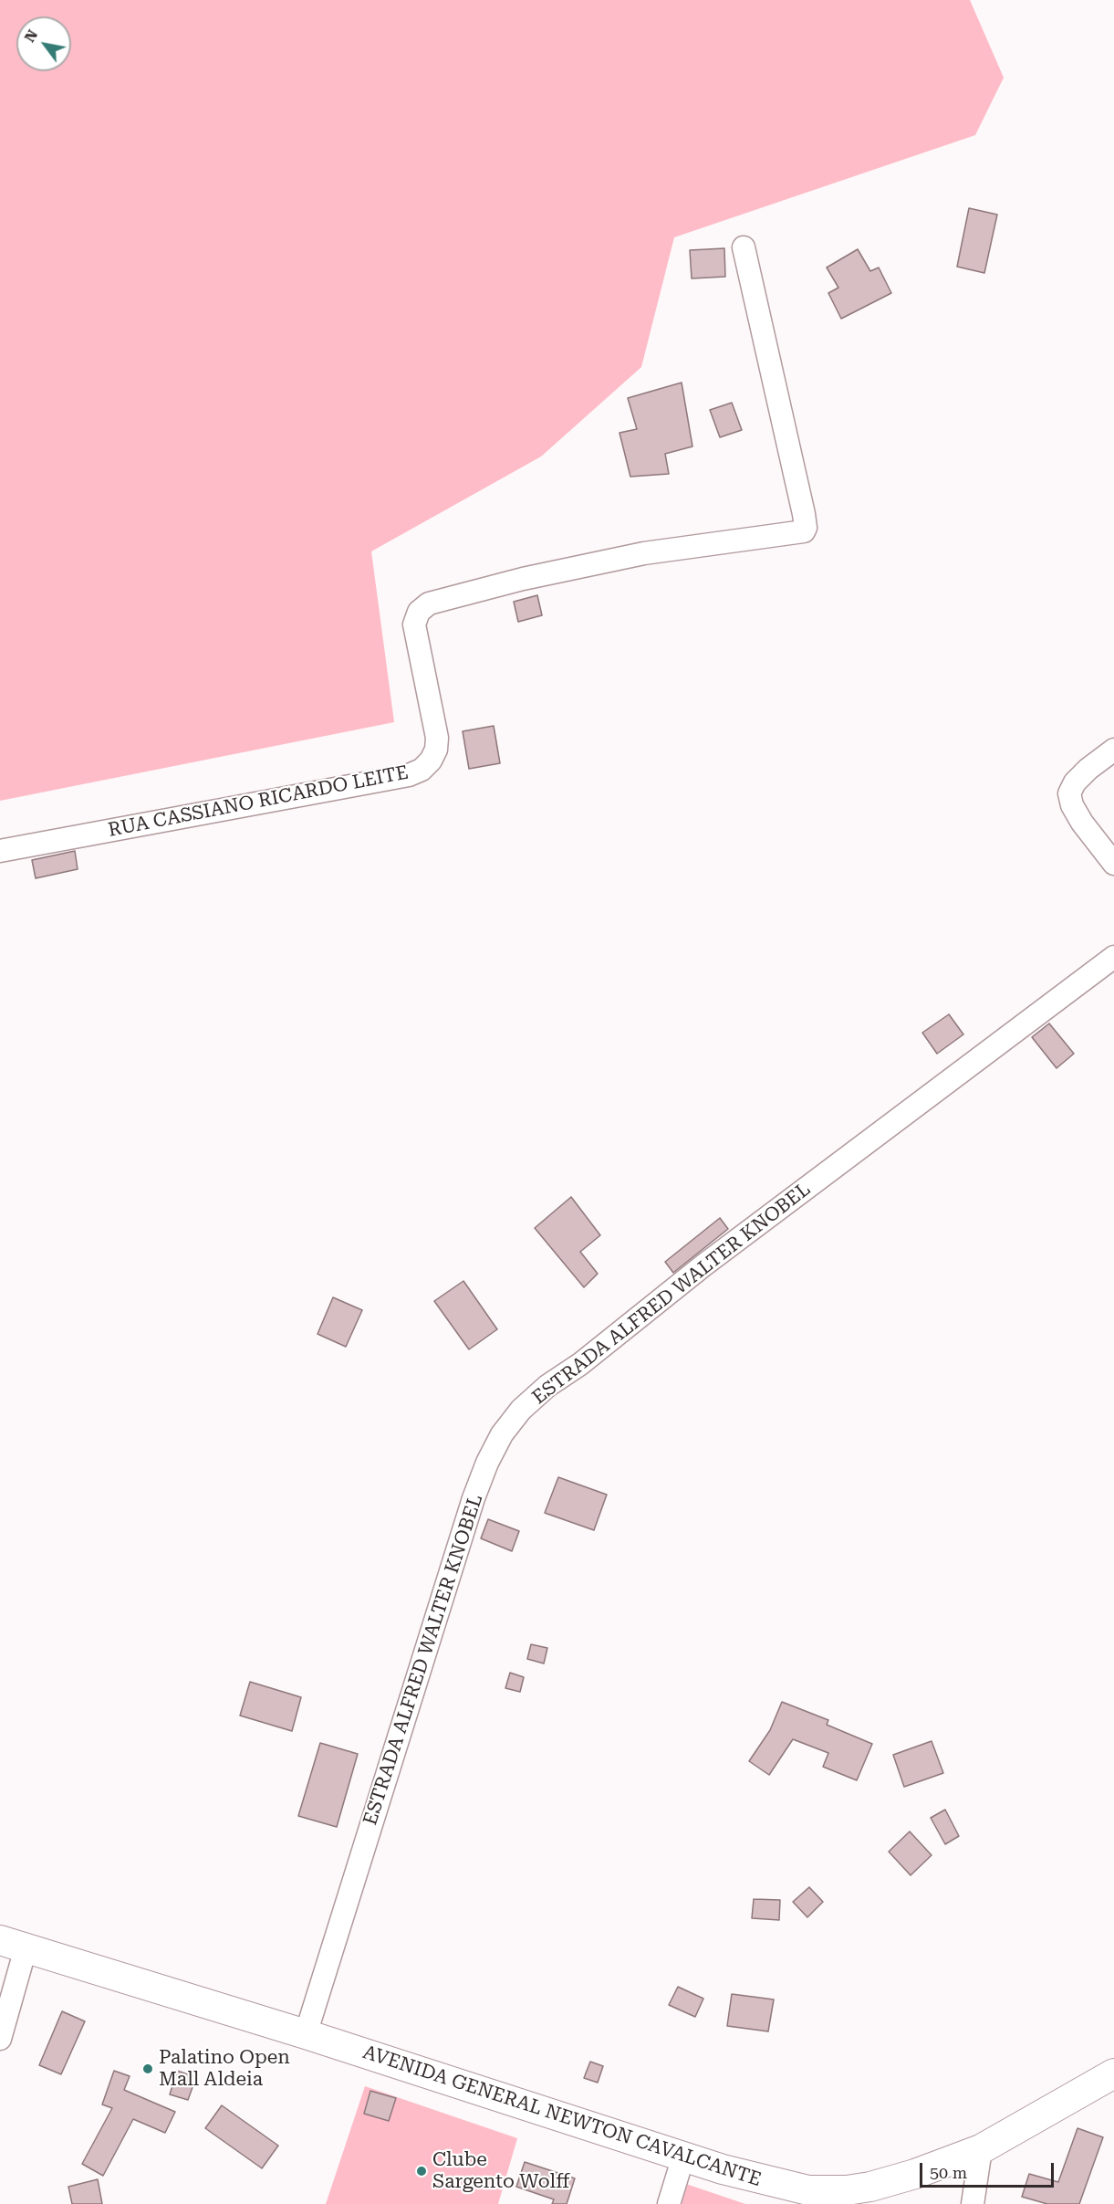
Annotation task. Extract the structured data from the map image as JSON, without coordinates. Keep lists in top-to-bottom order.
{
  "streets": {
    "main road": ["AVENIDA GENERAL NEWTON CAVALCANTE"],
    "street": ["RUA CASSIANO RICARDO LEITE", "ESTRADA ALFRED WALTER KNOBEL"]
  },
  "crossings": [
    ["ESTRADA ALFRED WALTER KNOBEL", "AVENIDA GENERAL NEWTON CAVALCANTE"]
  ],
  "places": ["Palatino Open Mall Aldeia", "Clube Sargento Wolff"],
  "scale_bar": "50 m",
  "north": "top left"
}
